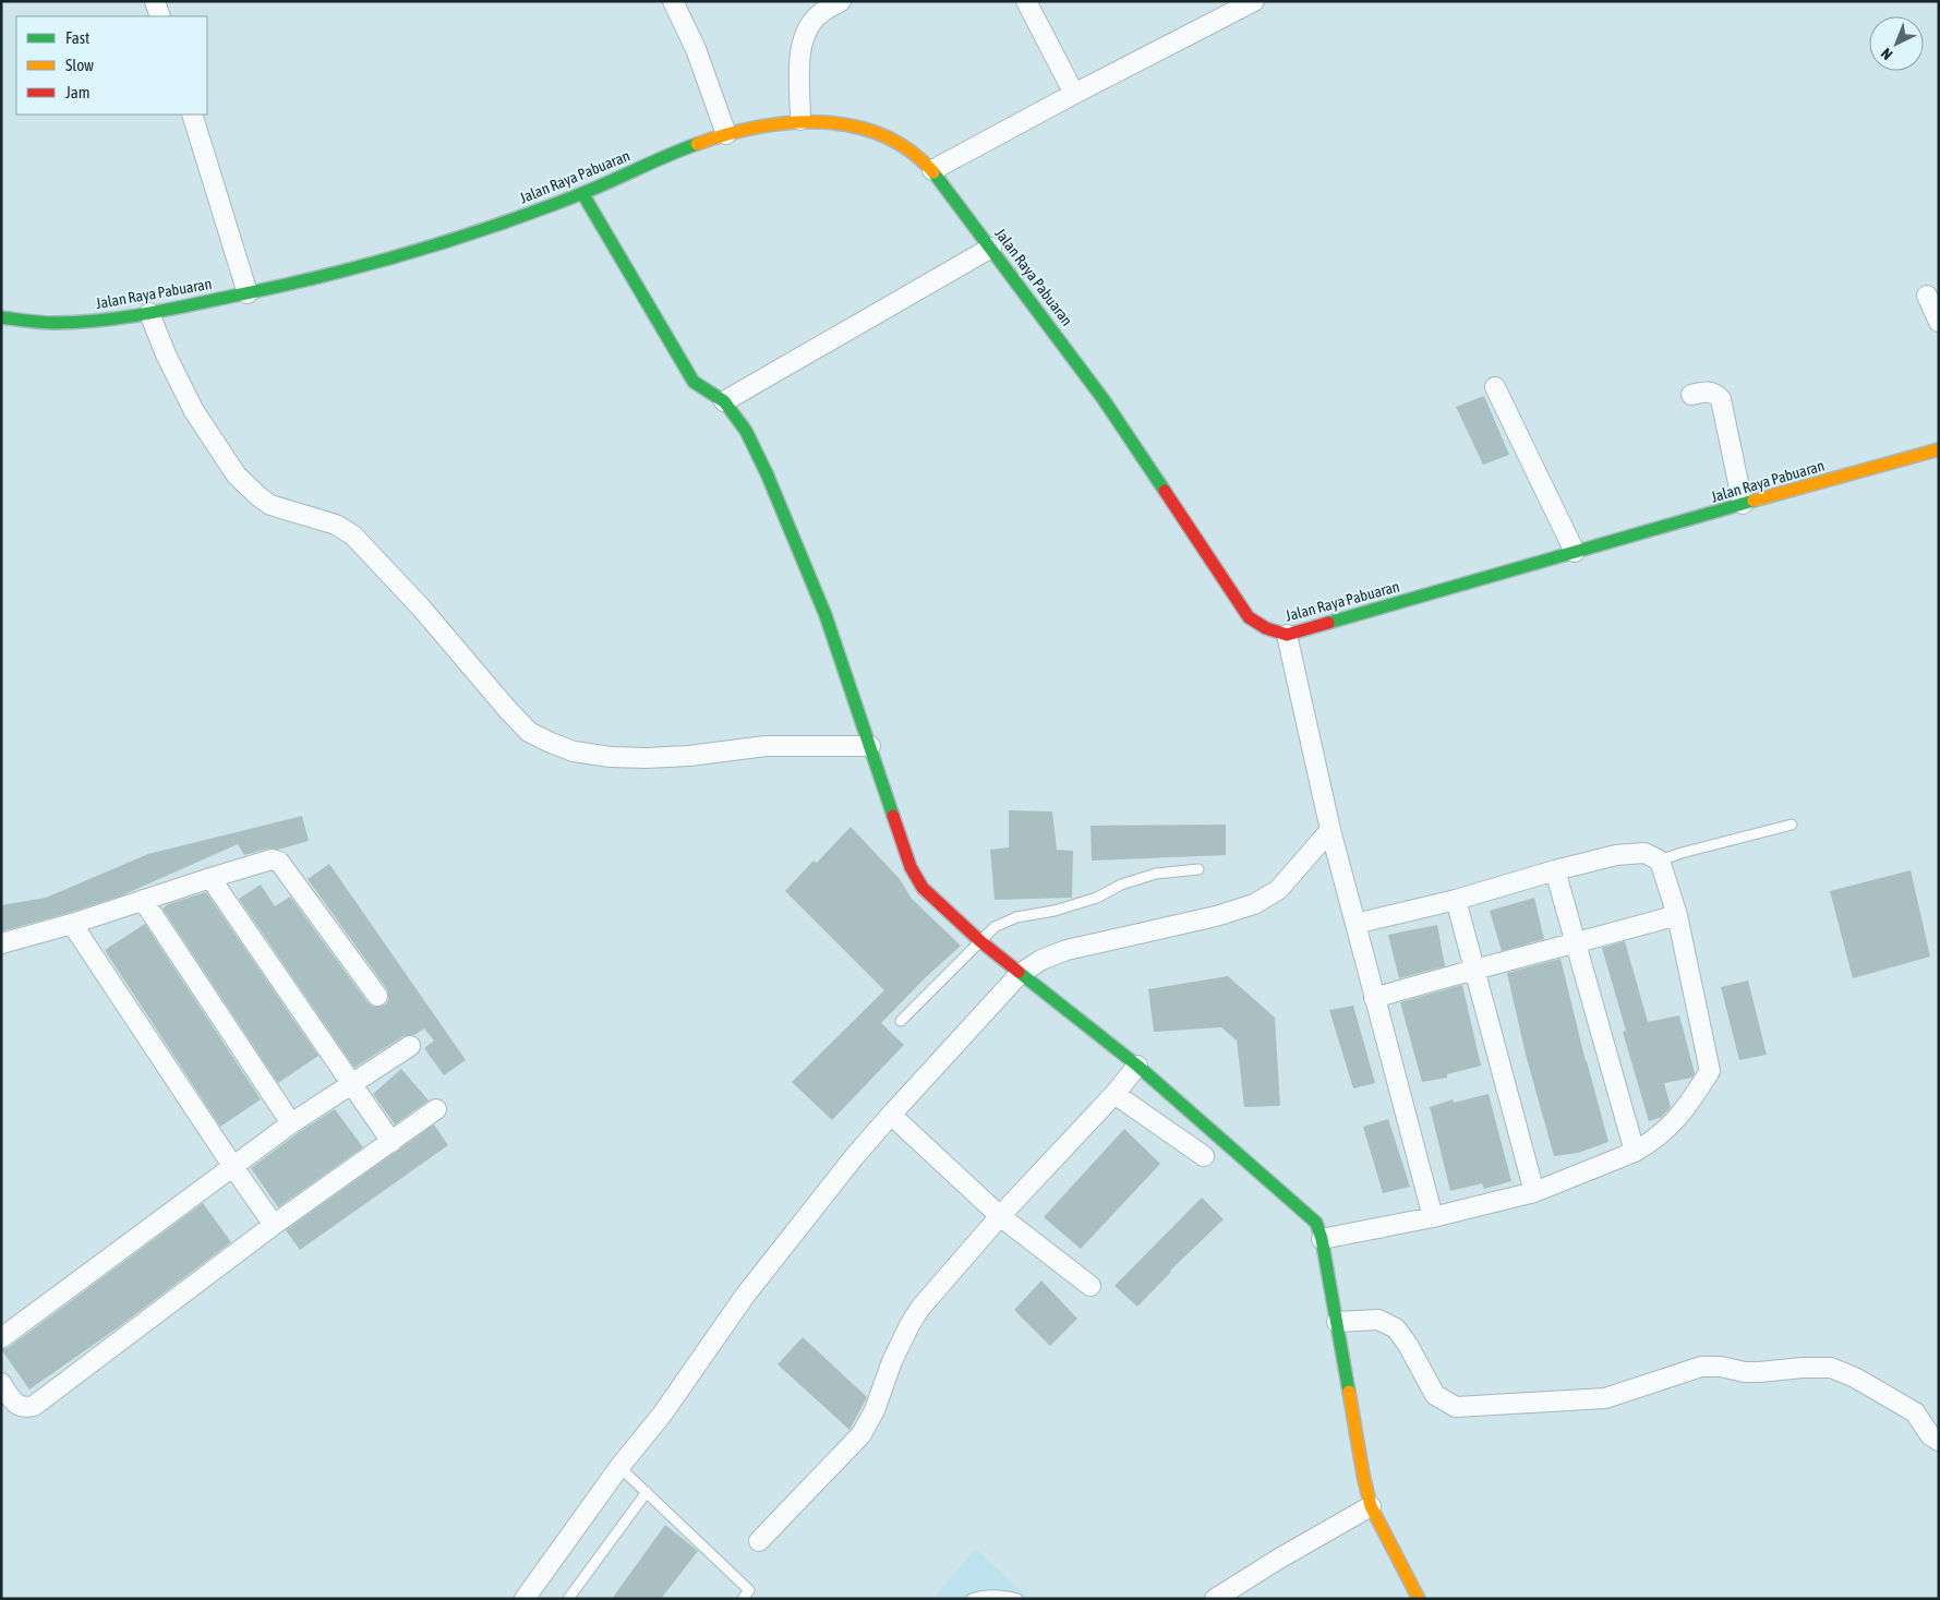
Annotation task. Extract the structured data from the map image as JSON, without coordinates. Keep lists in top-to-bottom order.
{
  "streets": {
    "street": ["Jalan Raya Pabuaran"]
  },
  "legend": ["Fast", "Slow", "Jam"],
  "north": "bottom left"
}
